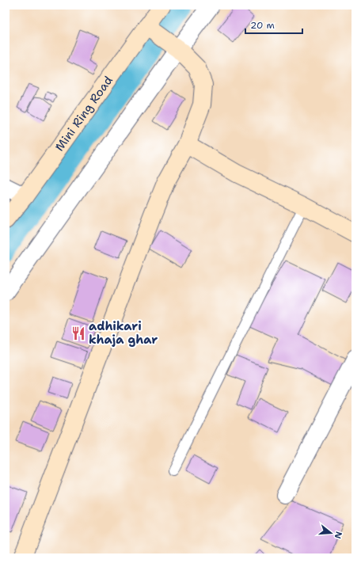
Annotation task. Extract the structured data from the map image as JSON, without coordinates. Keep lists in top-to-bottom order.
{
  "streets": {
    "street": ["Mini Ring Road"]
  },
  "places": {
    "restaurant": ["adhikari khaja ghar"]
  },
  "scale_bar": "20 m",
  "north": "right"
}
